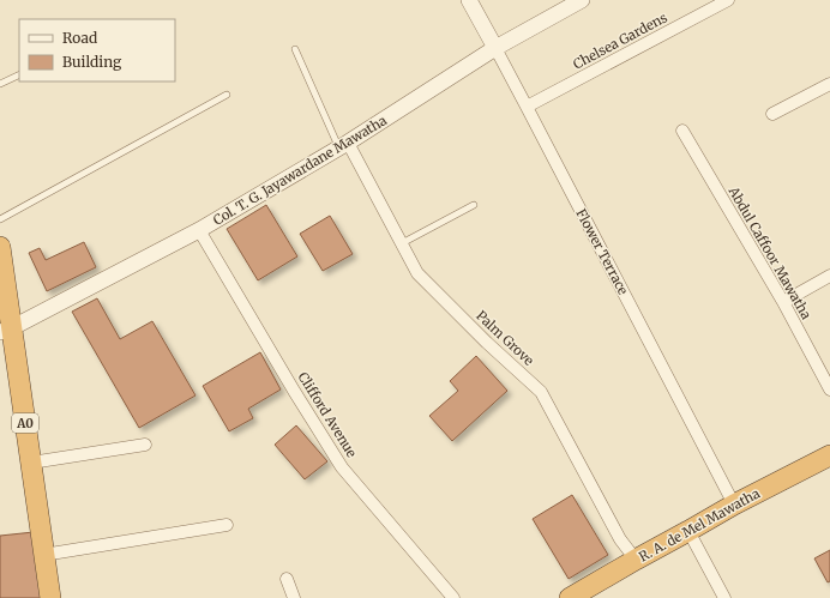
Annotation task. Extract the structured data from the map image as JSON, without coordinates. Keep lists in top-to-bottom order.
{
  "streets": {
    "highway": ["A0", "R. A. de Mel Mawatha"],
    "street": [
      "Chelsea Gardens",
      "Col. T. G. Jayawardane Mawatha",
      "Flower Terrace",
      "Abdul Caffoor Mawatha",
      "Palm Grove",
      "Clifford Avenue"
    ]
  },
  "crossings": [
    ["Chelsea Gardens", "Flower Terrace"],
    ["Col. T. G. Jayawardane Mawatha", "Flower Terrace"],
    ["Col. T. G. Jayawardane Mawatha", "Palm Grove"],
    ["Col. T. G. Jayawardane Mawatha", "Clifford Avenue"],
    ["Col. T. G. Jayawardane Mawatha", "A0"],
    ["Flower Terrace", "R. A. de Mel Mawatha"],
    ["Palm Grove", "R. A. de Mel Mawatha"]
  ],
  "legend": ["Road", "Building"]
}
